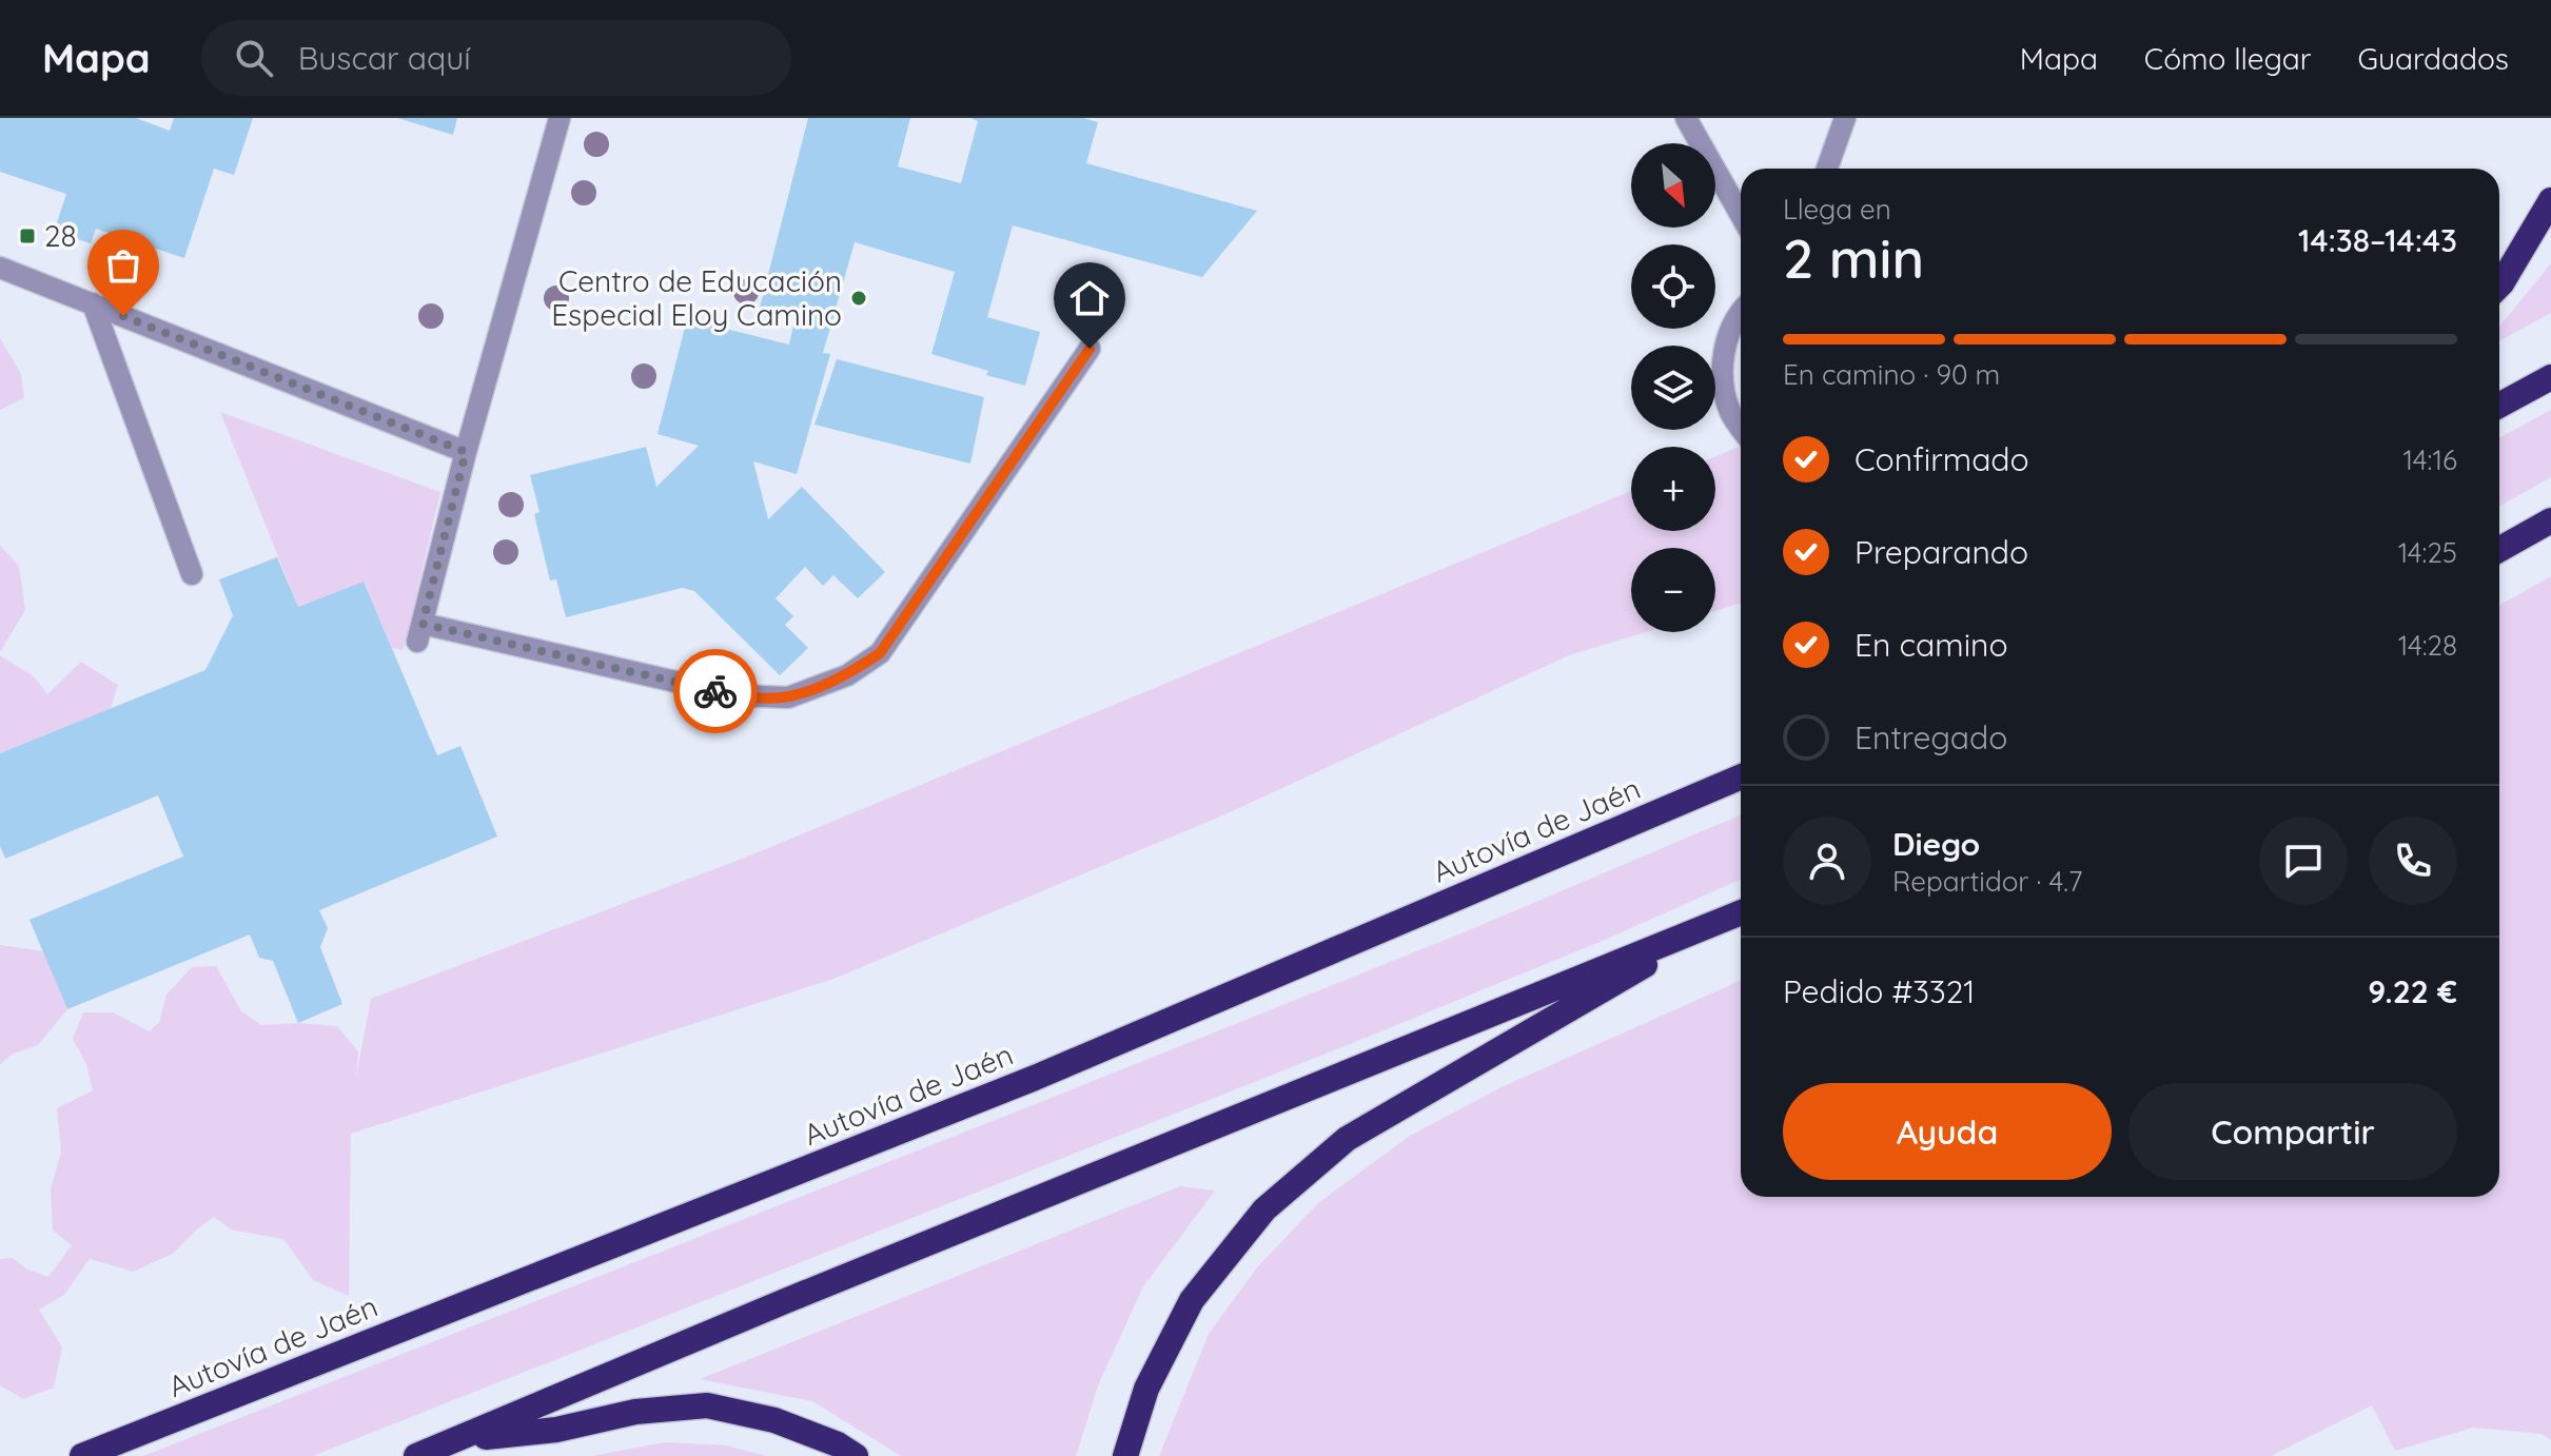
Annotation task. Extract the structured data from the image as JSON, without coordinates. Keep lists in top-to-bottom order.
{
  "streets": {
    "highway": ["Autovía de Jaén"]
  },
  "places": {
    "transit": ["28"],
    "other": ["Centro de Educación Especial Eloy Camino"]
  },
  "north": "bottom right",
  "page": {
    "header": "Mapa",
    "search": "Buscar aquí",
    "nav": ["Mapa", "Cómo llegar", "Guardados"],
    "map_buttons": ["+", "−"],
    "heading": ["2 min", "Llega en", "14:38–14:43"],
    "panel": [
      "Diego",
      "Repartidor · 4.7",
      "Pedido #3321",
      "9.22 €"
    ],
    "bar": "En camino · 90 m",
    "list": [
      ["Confirmado", "14:16"],
      ["Preparando", "14:25"],
      ["En camino", "14:28"],
      "Entregado"
    ],
    "buttons": ["Ayuda", "Compartir"]
  }
}
